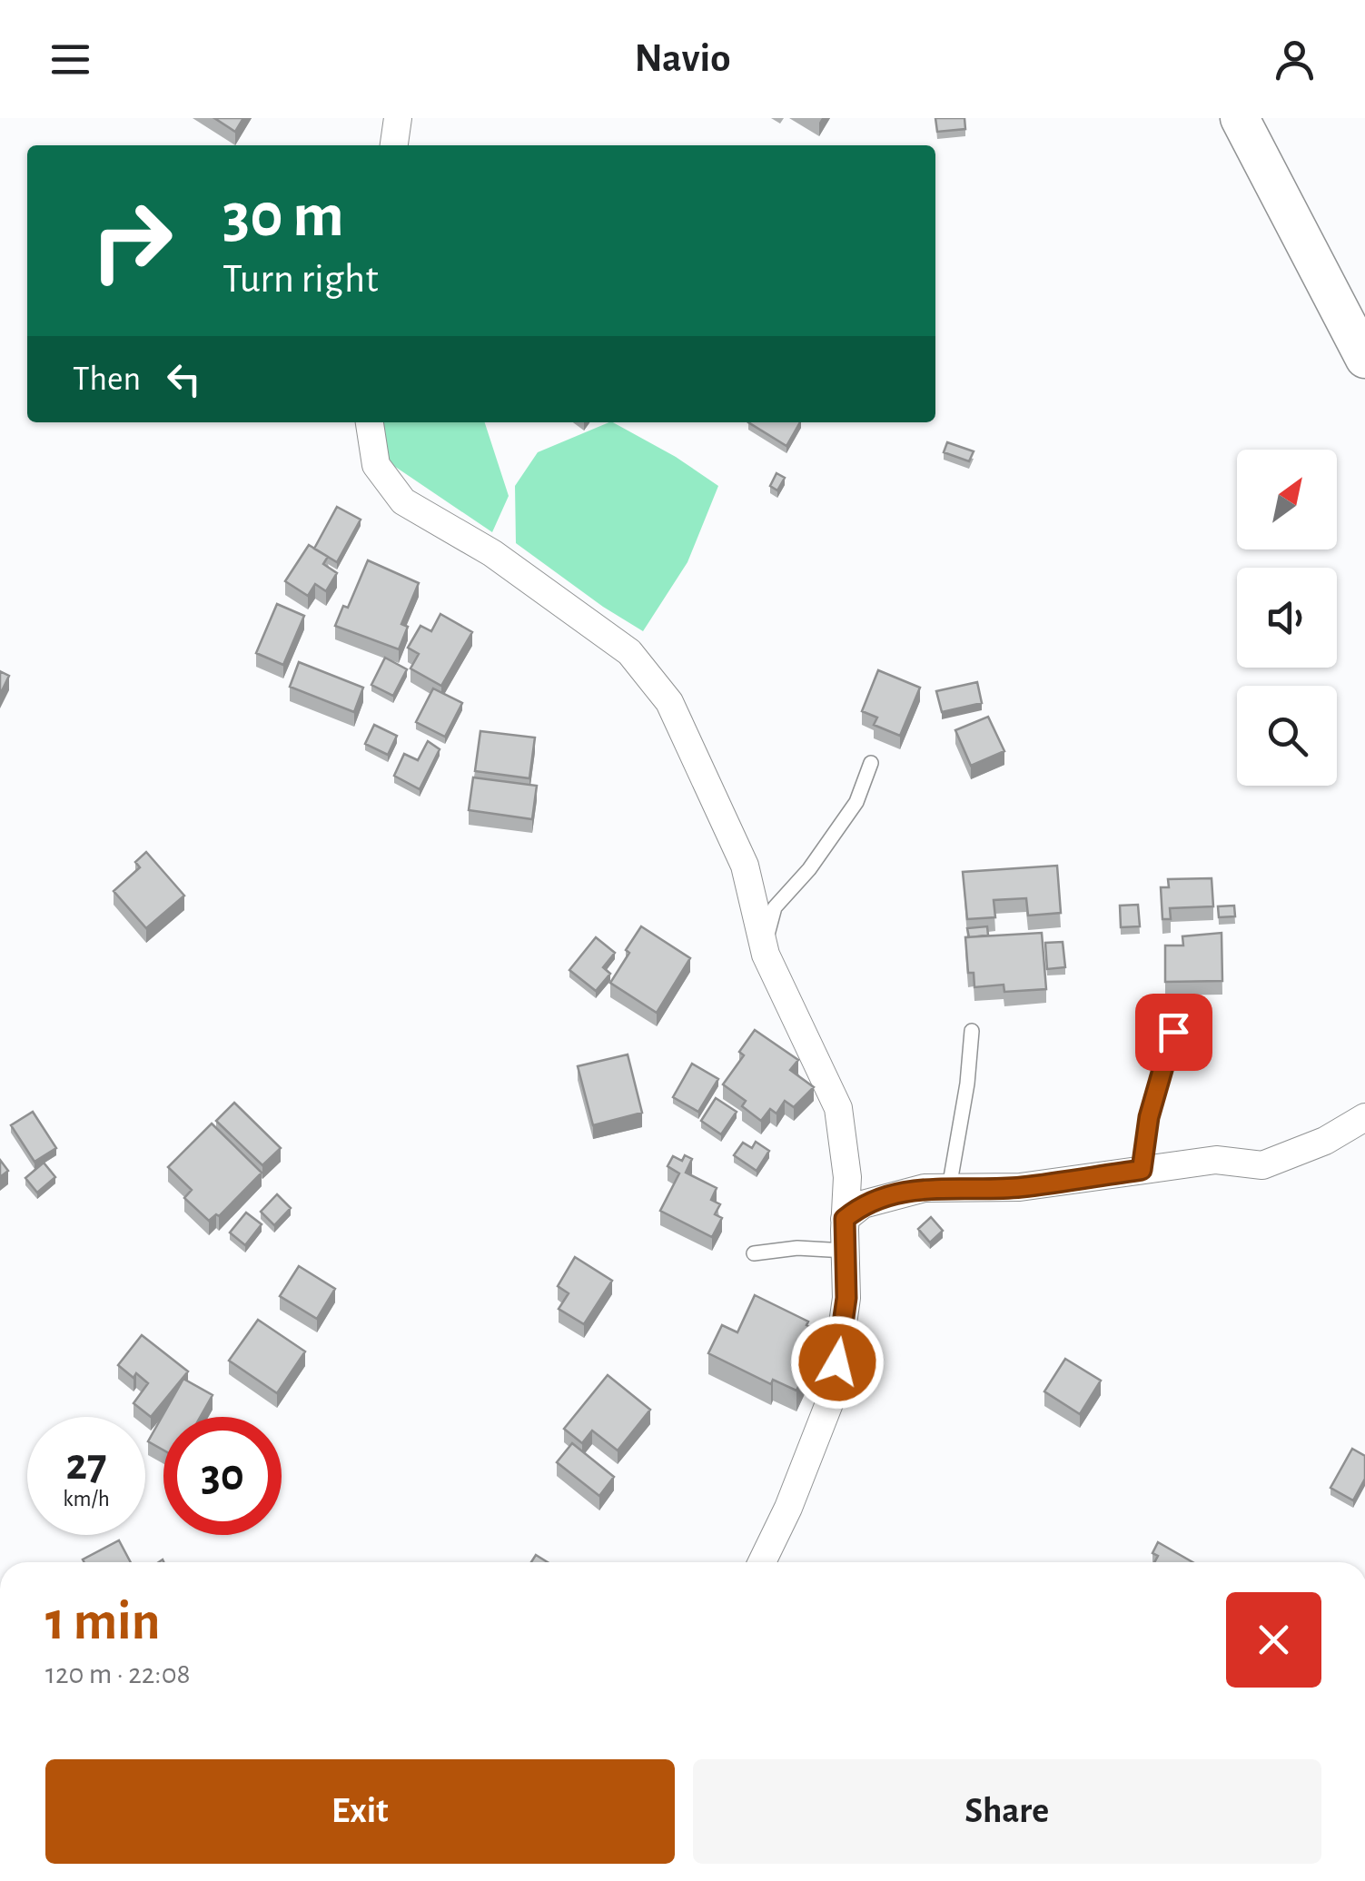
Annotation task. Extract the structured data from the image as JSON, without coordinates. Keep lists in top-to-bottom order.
{
  "north": "top right",
  "page": {
    "header": "Navio",
    "turn": ["30 m", "Turn right"],
    "then": "Then",
    "speed": "27 km/h",
    "limit": "30",
    "heading": ["1 min", "120 m · 22:08"],
    "buttons": ["Exit", "Share"]
  }
}
